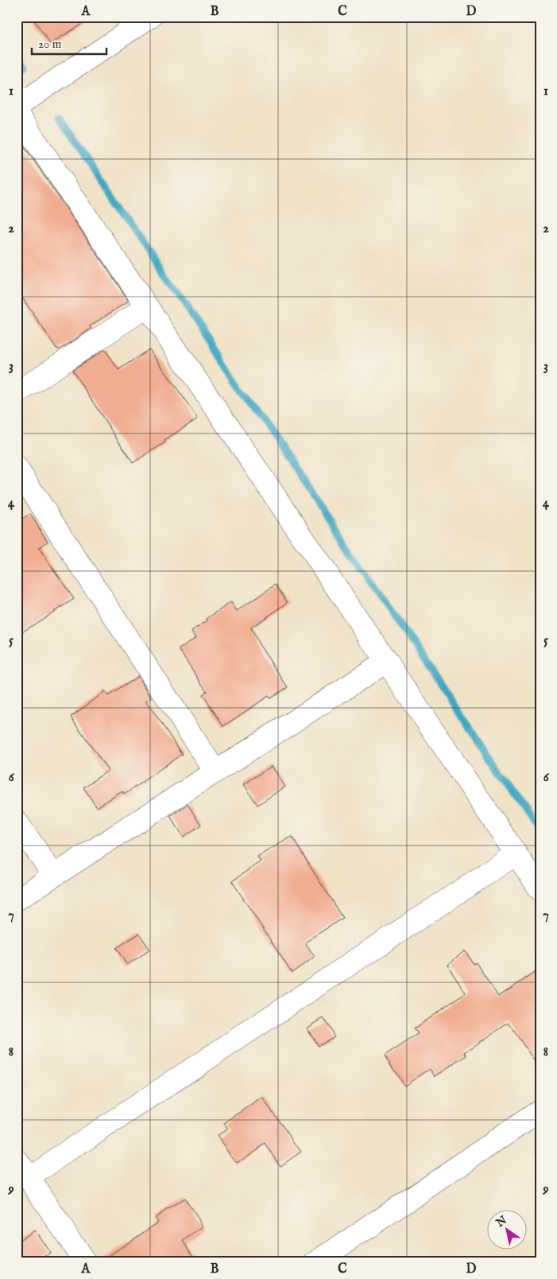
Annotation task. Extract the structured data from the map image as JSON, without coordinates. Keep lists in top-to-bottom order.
{
  "scale_bar": "20 m",
  "north": "top left",
  "grid": {
    "columns": [
      "A",
      "B",
      "C",
      "D"
    ],
    "rows": [
      "1",
      "2",
      "3",
      "4",
      "5",
      "6",
      "7",
      "8",
      "9"
    ]
  }
}
